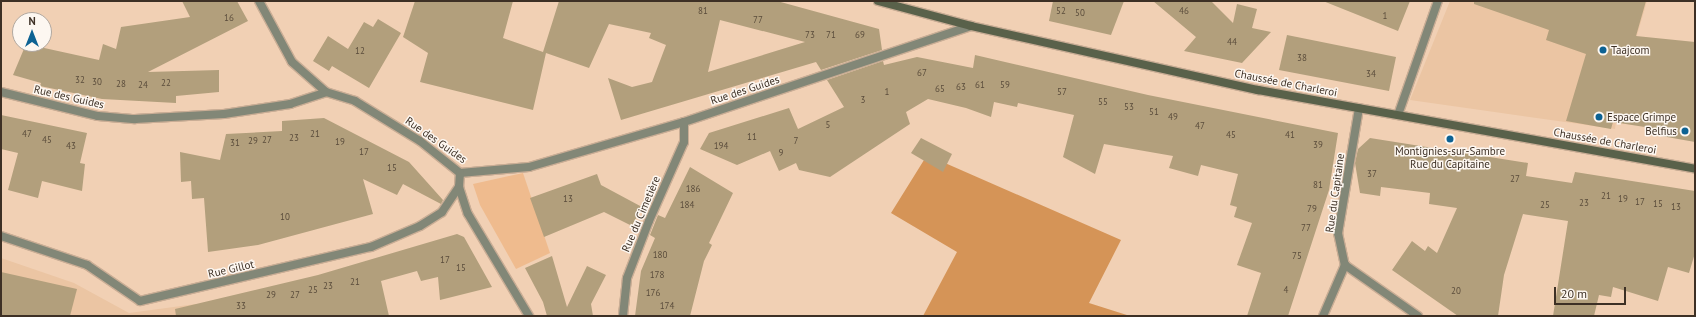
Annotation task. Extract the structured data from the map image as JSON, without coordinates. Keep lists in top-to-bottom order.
{
  "streets": {
    "main road": ["Chaussée de Charleroi"],
    "street": [
      "Rue des Guides",
      "Rue du Capitaine",
      "Rue du Cimetière",
      "Rue Gillot"
    ]
  },
  "crossings": [
    ["Chaussée de Charleroi", "Rue des Guides"],
    ["Chaussée de Charleroi", "Rue du Capitaine"],
    ["Rue des Guides", "Rue du Cimetière"]
  ],
  "places": [
    "Taajcom",
    "Espace Grimpe",
    "Belfius",
    "Montignies-sur-Sambre Rue du Capitaine"
  ],
  "house_numbers": [
    "81",
    "52",
    "46",
    "50",
    "1",
    "16",
    "77",
    "73",
    "71",
    "69",
    "44",
    "12",
    "38",
    "67",
    "34",
    "32",
    "30",
    "22",
    "28",
    "24",
    "61",
    "59",
    "63",
    "65",
    "1",
    "57",
    "3",
    "55",
    "53",
    "51",
    "49",
    "5",
    "47",
    "47",
    "21",
    "45",
    "41",
    "11",
    "23",
    "45",
    "27",
    "29",
    "7",
    "19",
    "31",
    "39",
    "43",
    "194",
    "17",
    "9",
    "15",
    "37",
    "27",
    "81",
    "186",
    "21",
    "13",
    "19",
    "17",
    "23",
    "15",
    "184",
    "25",
    "13",
    "79",
    "10",
    "77",
    "180",
    "75",
    "17",
    "15",
    "178",
    "21",
    "23",
    "25",
    "4",
    "20",
    "176",
    "29",
    "27",
    "33",
    "174"
  ],
  "scale_bar": "20 m",
  "north": "top"
}
